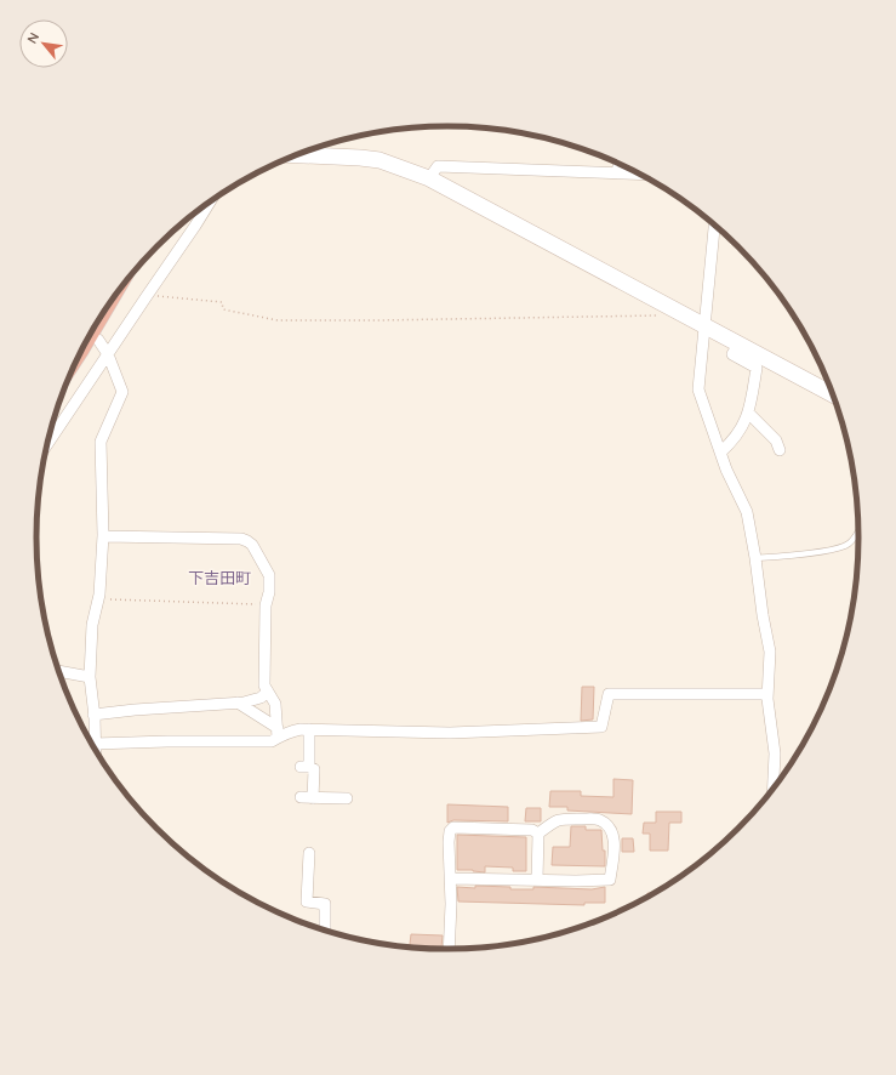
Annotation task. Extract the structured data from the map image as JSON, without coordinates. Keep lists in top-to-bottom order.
{
  "districts": ["下吉田町"],
  "north": "top left"
}
